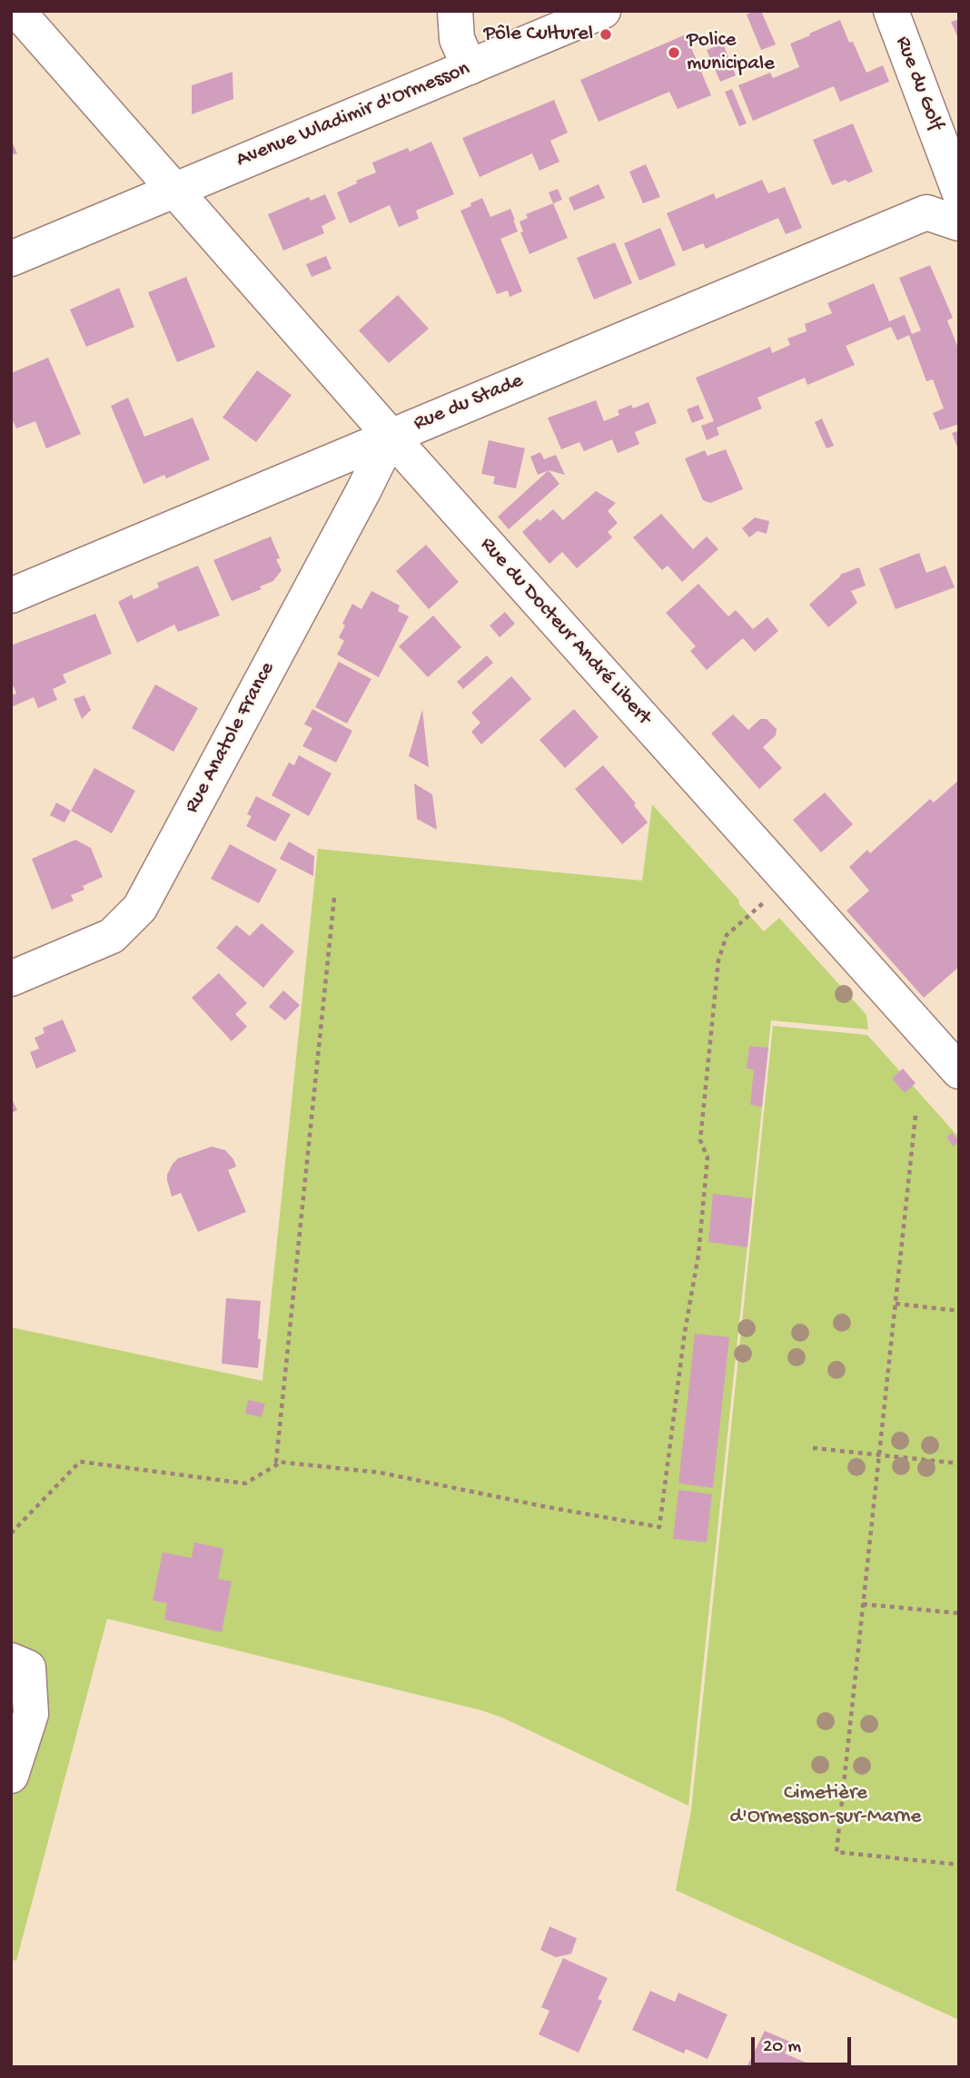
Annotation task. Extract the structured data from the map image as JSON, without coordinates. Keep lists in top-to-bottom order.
{
  "streets": {
    "street": [
      "Rue du Golf",
      "Avenue Wladimir d'Ormesson",
      "Rue du Stade",
      "Rue du Docteur André Libert",
      "Rue Anatole France"
    ]
  },
  "crossings": [
    ["Avenue Wladimir d'Ormesson", "Rue du Docteur André Libert"],
    ["Rue du Stade", "Rue du Docteur André Libert"],
    ["Rue du Stade", "Rue Anatole France"],
    ["Rue du Docteur André Libert", "Rue Anatole France"]
  ],
  "parks": ["Cimetière d'Ormesson-sur-Marne"],
  "places": ["Pôle Culturel", "Police municipale"],
  "scale_bar": "20 m"
}
